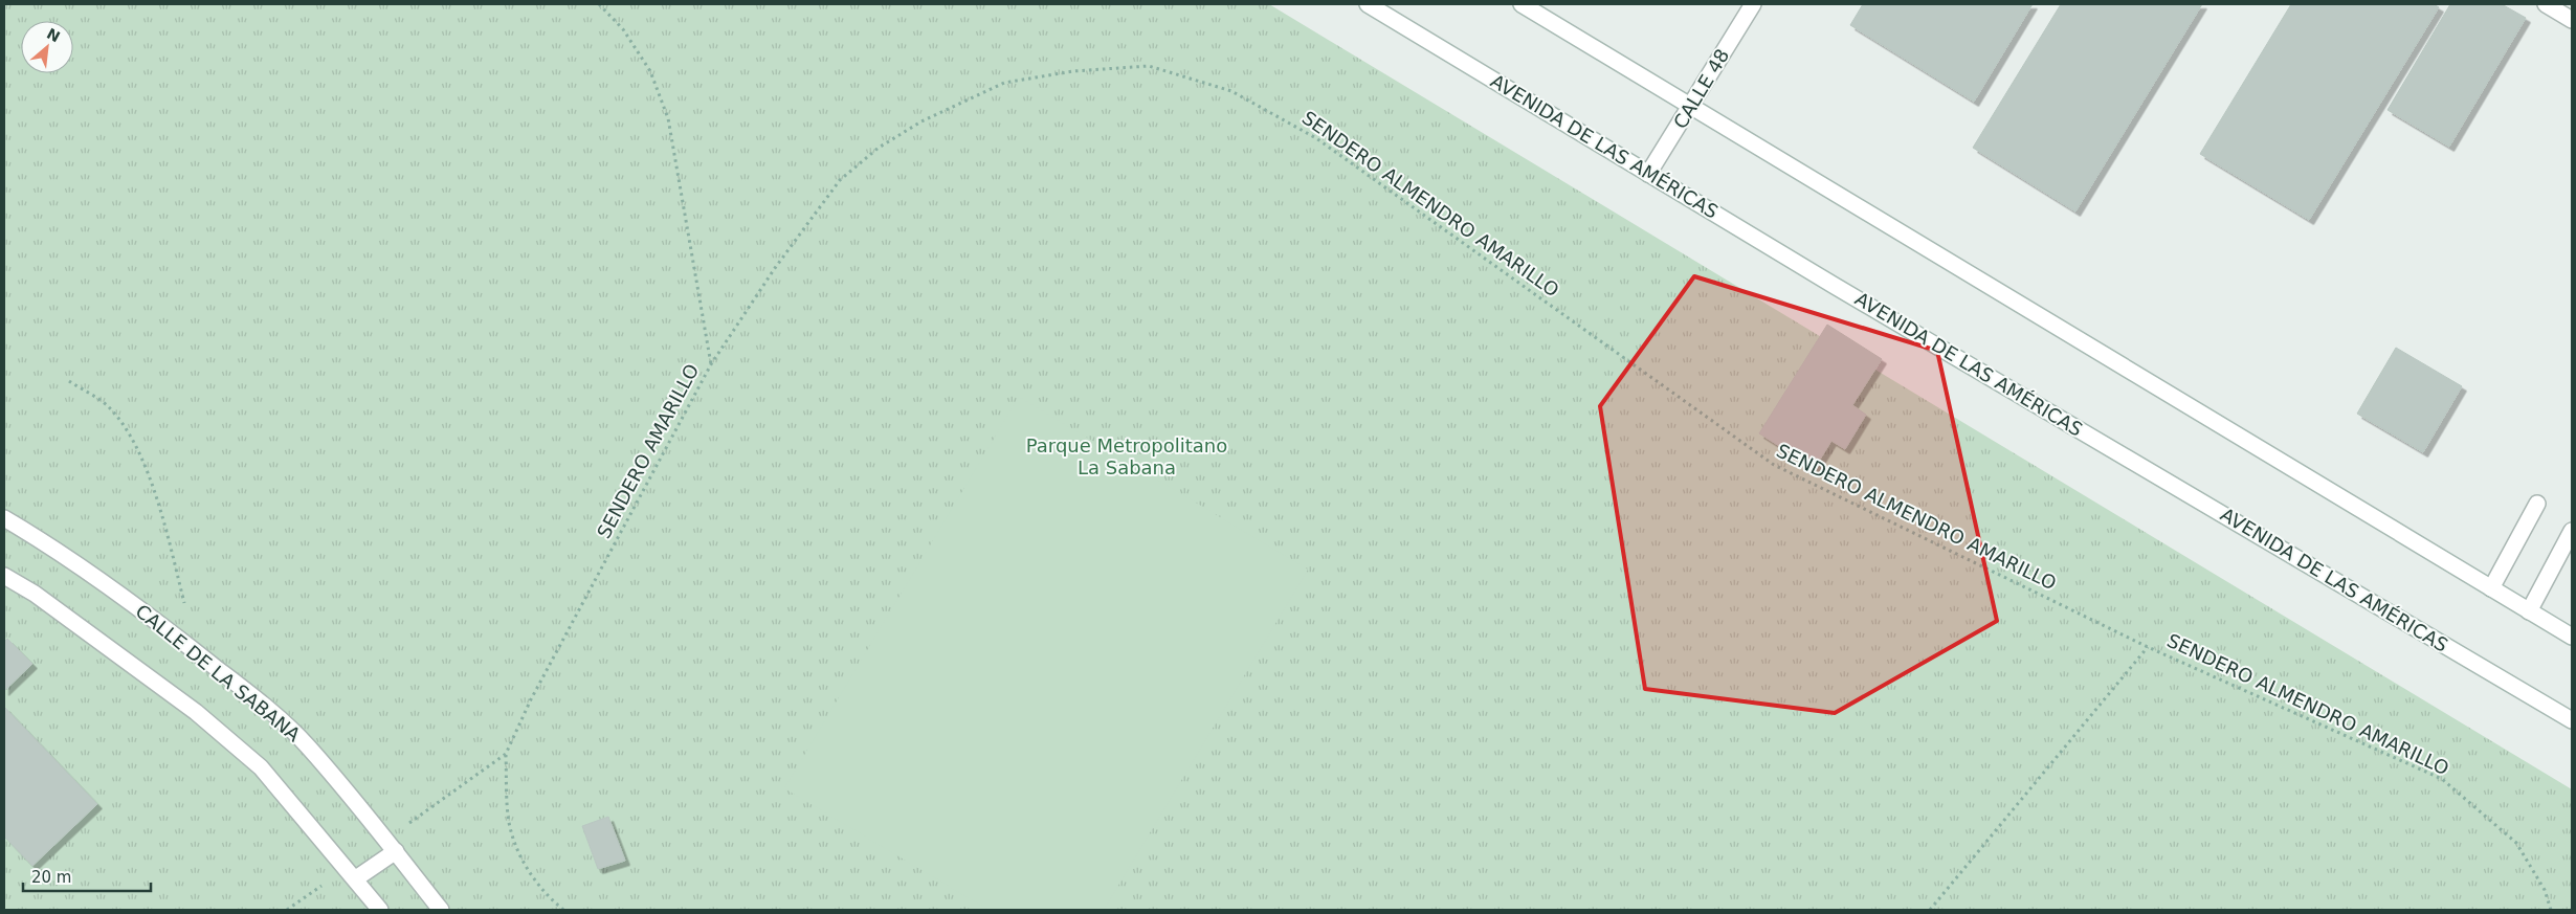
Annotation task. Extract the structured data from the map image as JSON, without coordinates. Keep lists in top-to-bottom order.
{
  "streets": {
    "main road": ["CALLE 48", "AVENIDA DE LAS AMÉRICAS", "CALLE DE LA SABANA"],
    "path": ["SENDERO ALMENDRO AMARILLO", "SENDERO AMARILLO"]
  },
  "crossings": [
    ["CALLE 48", "AVENIDA DE LAS AMÉRICAS"],
    ["SENDERO ALMENDRO AMARILLO", "SENDERO AMARILLO"]
  ],
  "parks": ["Parque Metropolitano La Sabana"],
  "scale_bar": "20 m",
  "north": "top right"
}
